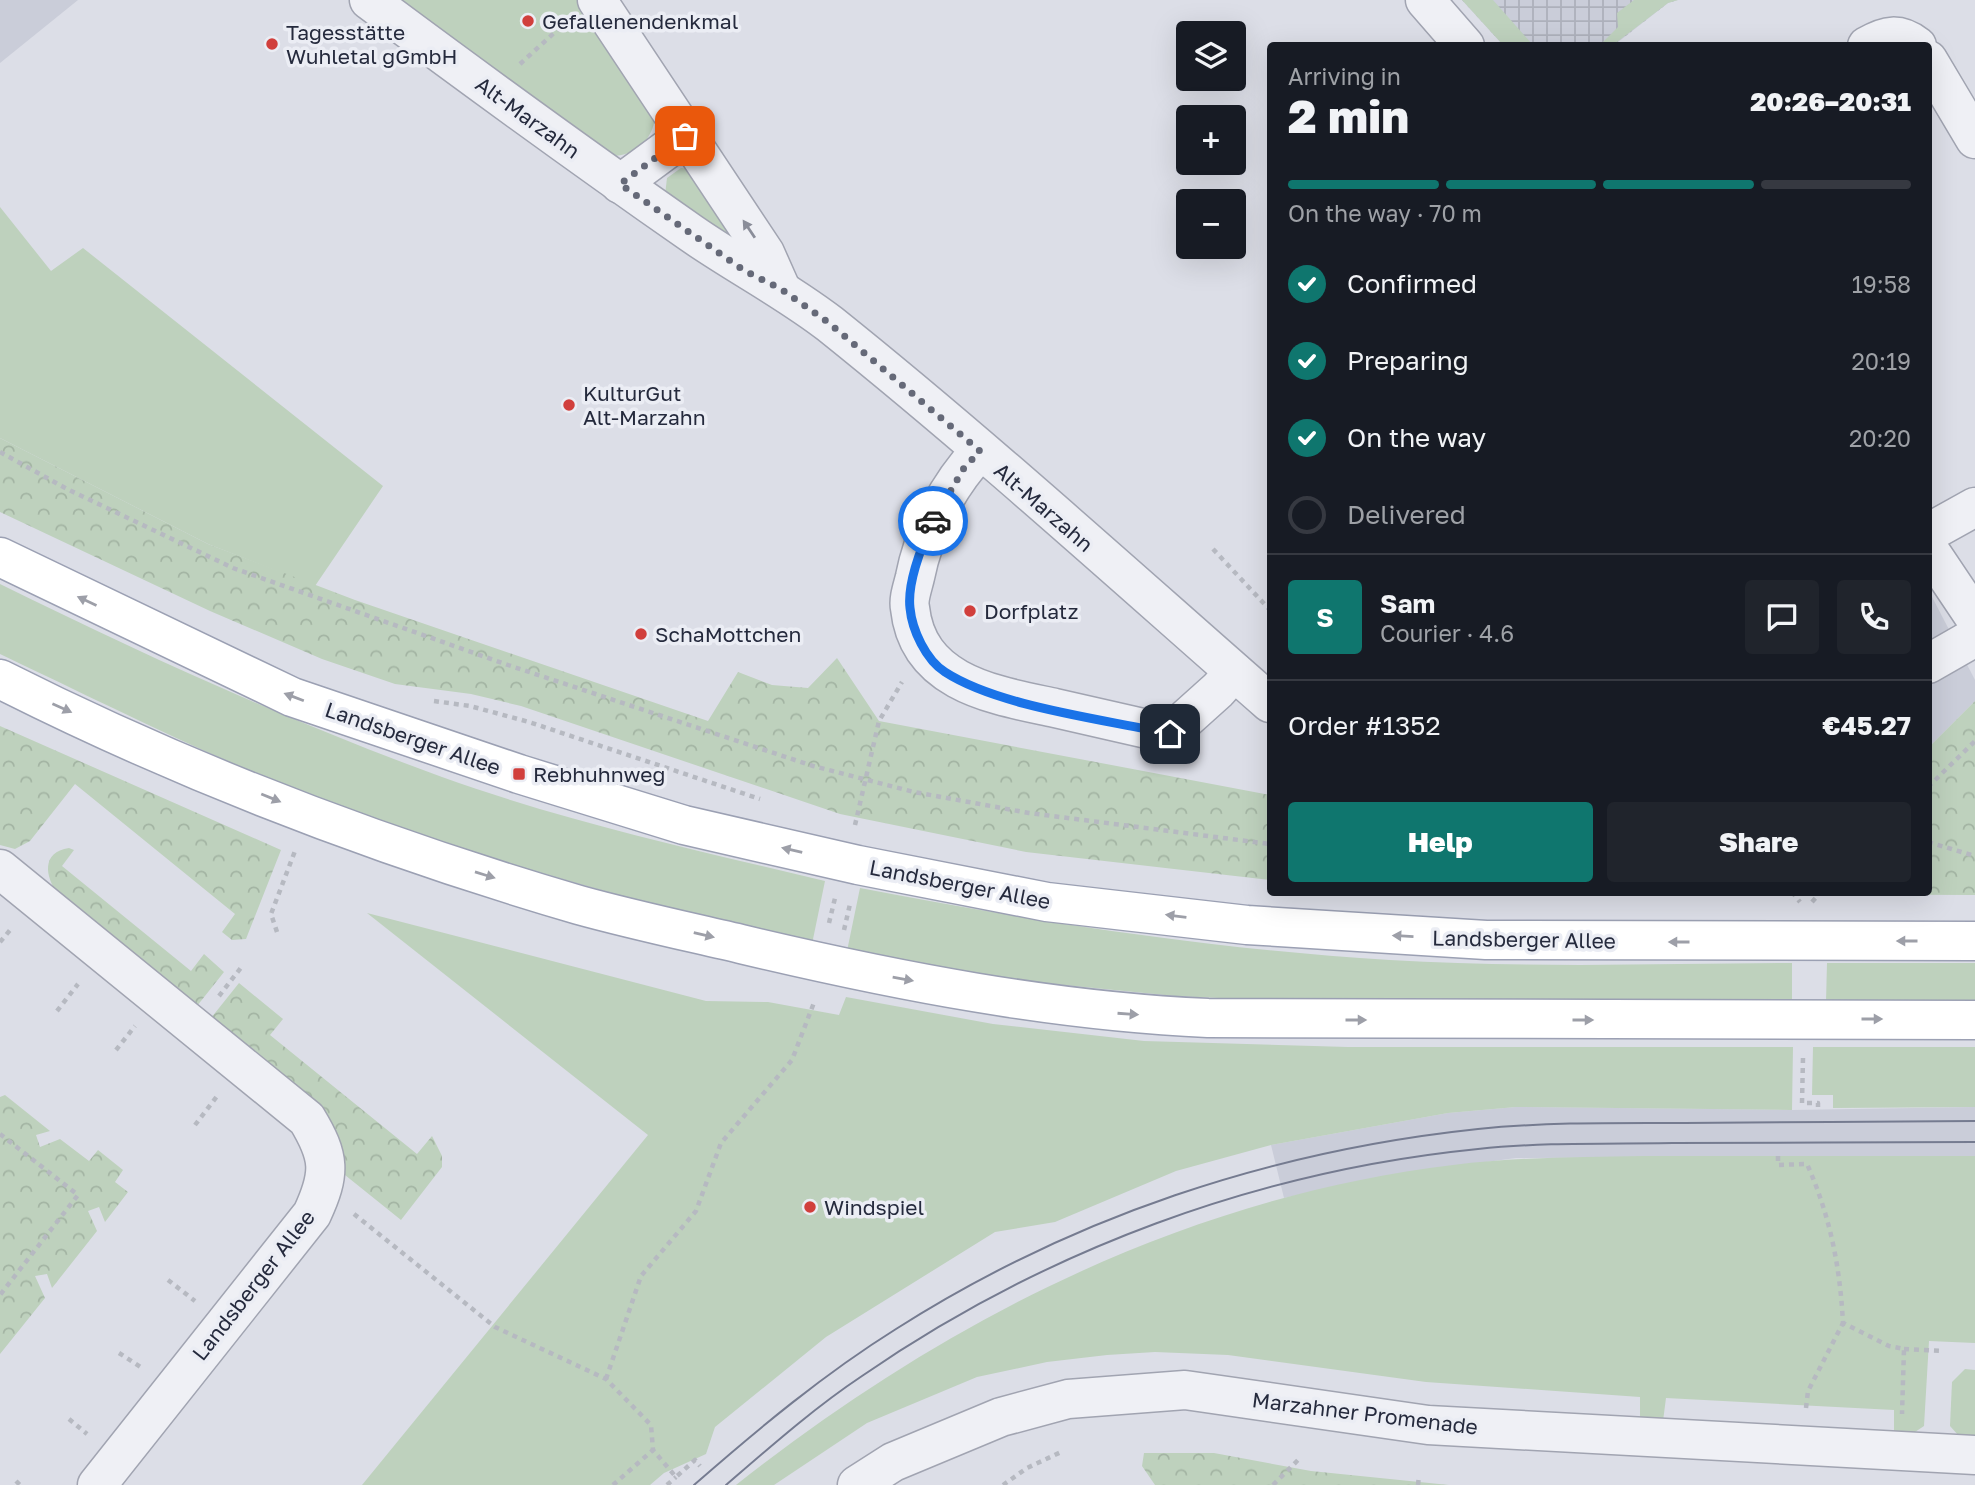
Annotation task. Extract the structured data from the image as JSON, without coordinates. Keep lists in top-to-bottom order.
{
  "streets": {
    "main road": ["Landsberger Allee"],
    "street": ["Alt-Marzahn", "Marzahner Promenade"]
  },
  "places": {
    "other": [
      "Gefallenendenkmal",
      "Tagesstätte Wuhletal gGmbH",
      "KulturGut Alt-Marzahn",
      "Dorfplatz",
      "SchaMottchen",
      "Windspiel"
    ],
    "transit": ["Rebhuhnweg"]
  },
  "page": {
    "map_buttons": ["+", "−"],
    "heading": ["2 min", "Arriving in", "20:26–20:31"],
    "panel": [
      "Sam",
      "Courier · 4.6",
      "Order #1352",
      "€45.27"
    ],
    "bar": "On the way · 70 m",
    "list": [
      ["Confirmed", "19:58"],
      ["Preparing", "20:19"],
      ["On the way", "20:20"],
      "Delivered"
    ],
    "round": "S",
    "buttons": ["Help", "Share"]
  }
}
